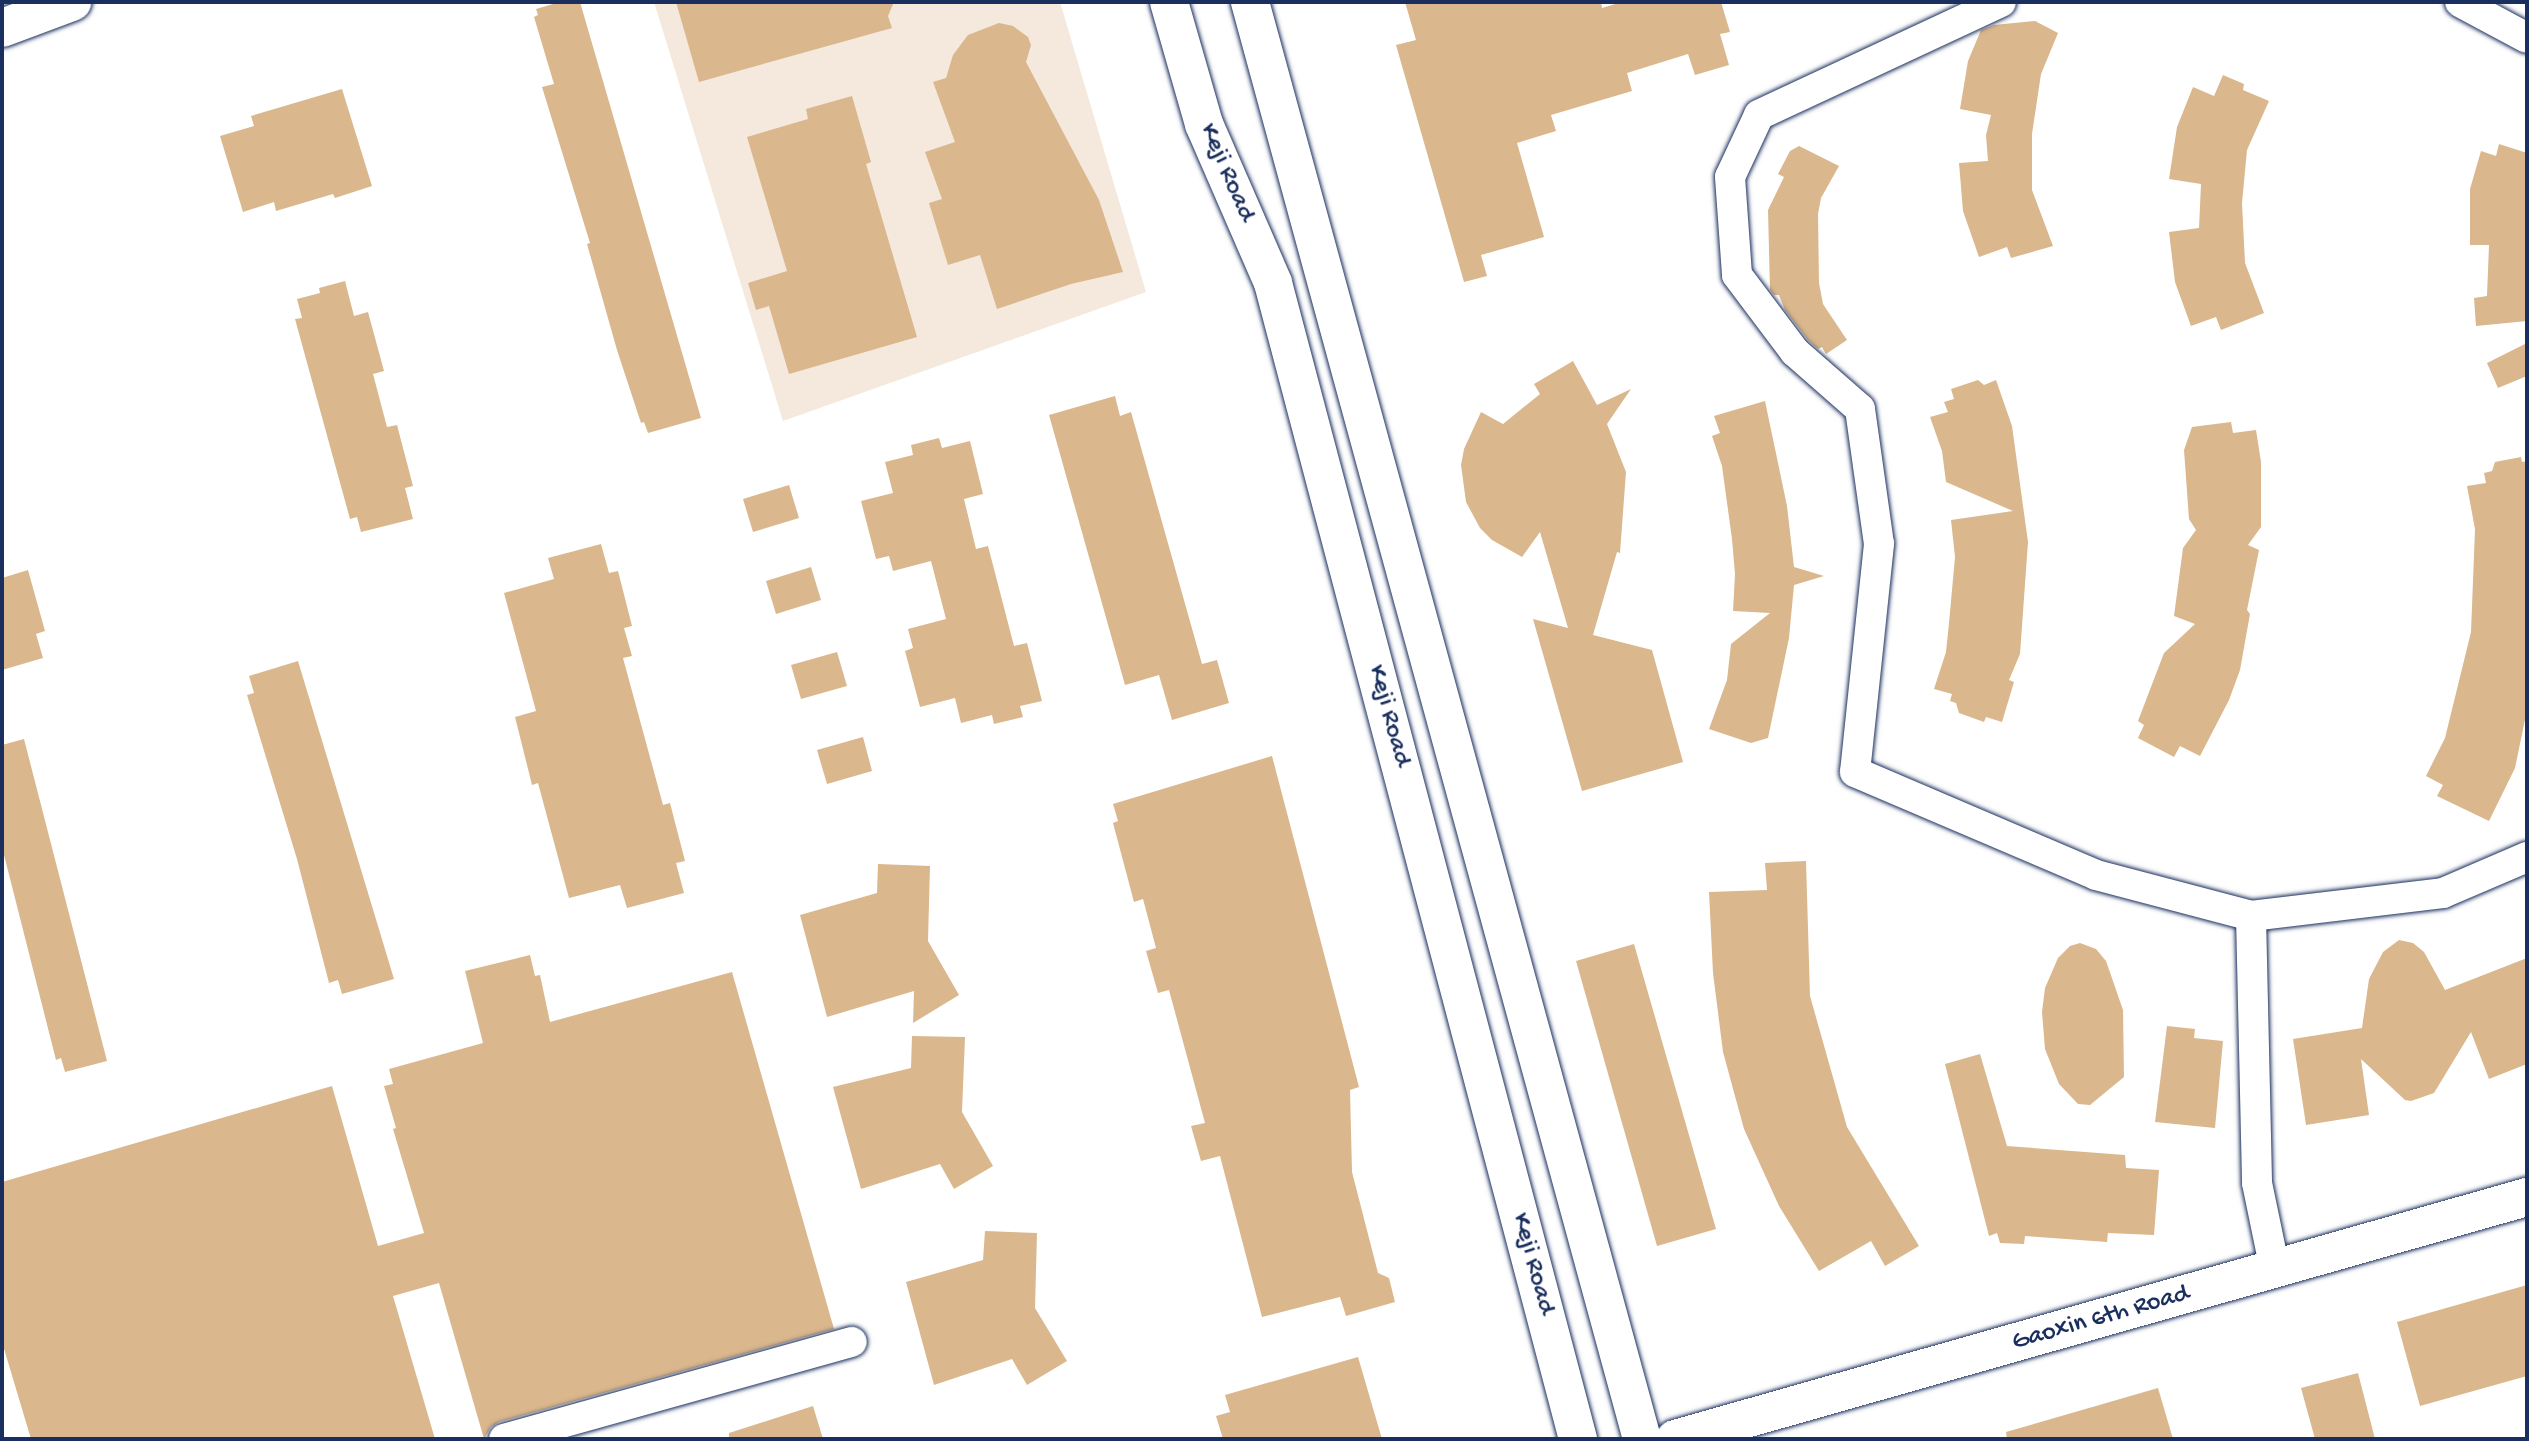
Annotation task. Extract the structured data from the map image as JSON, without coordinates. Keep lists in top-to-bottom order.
{
  "streets": {
    "main road": ["Keji Road", "Gaoxin 6th Road"]
  }
}
